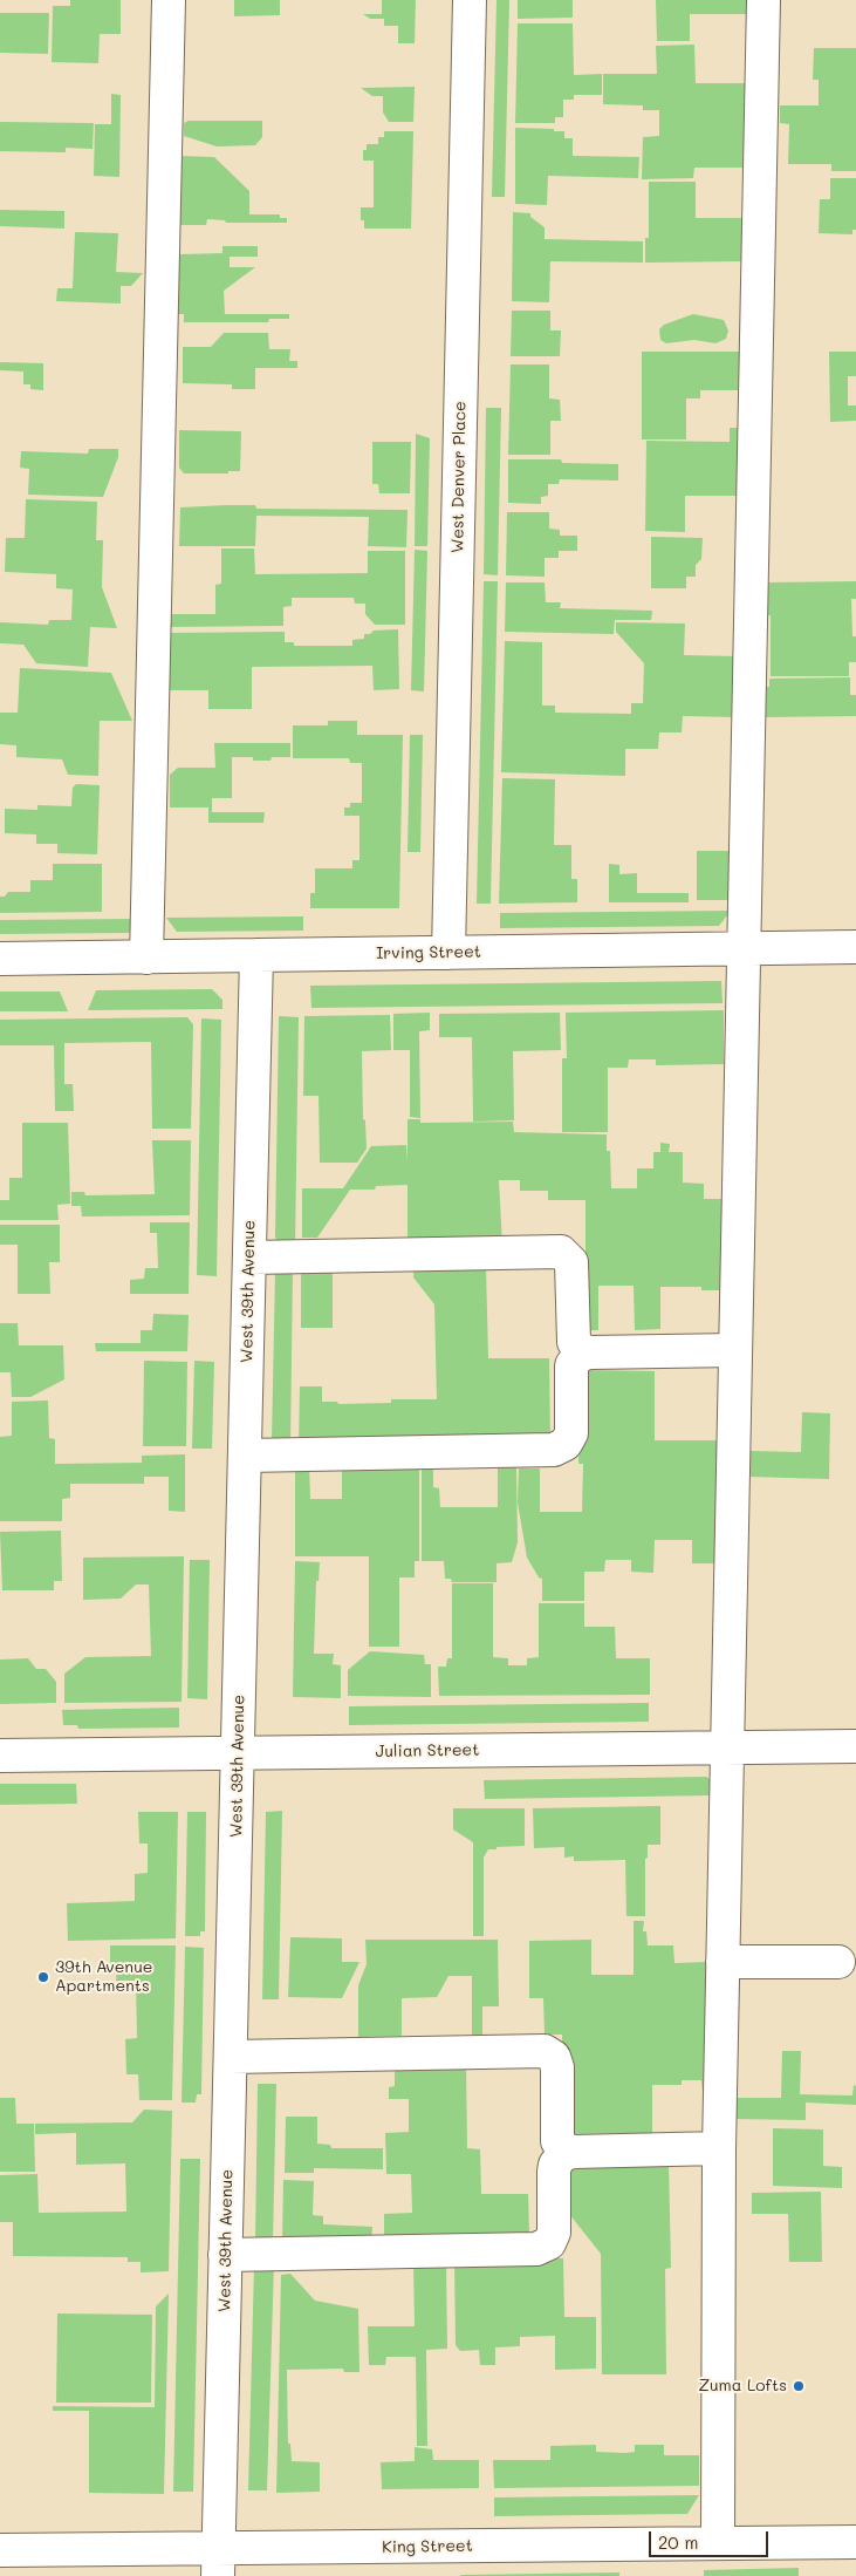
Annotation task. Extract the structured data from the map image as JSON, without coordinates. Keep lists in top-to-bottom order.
{
  "streets": {
    "street": [
      "West Denver Place",
      "Irving Street",
      "West 39th Avenue",
      "Julian Street",
      "King Street"
    ]
  },
  "crossings": [
    ["West Denver Place", "Irving Street"],
    ["Irving Street", "West 39th Avenue"],
    ["West 39th Avenue", "Julian Street"],
    ["West 39th Avenue", "King Street"]
  ],
  "places": ["39th Avenue Apartments", "Zuma Lofts"],
  "scale_bar": "20 m"
}
